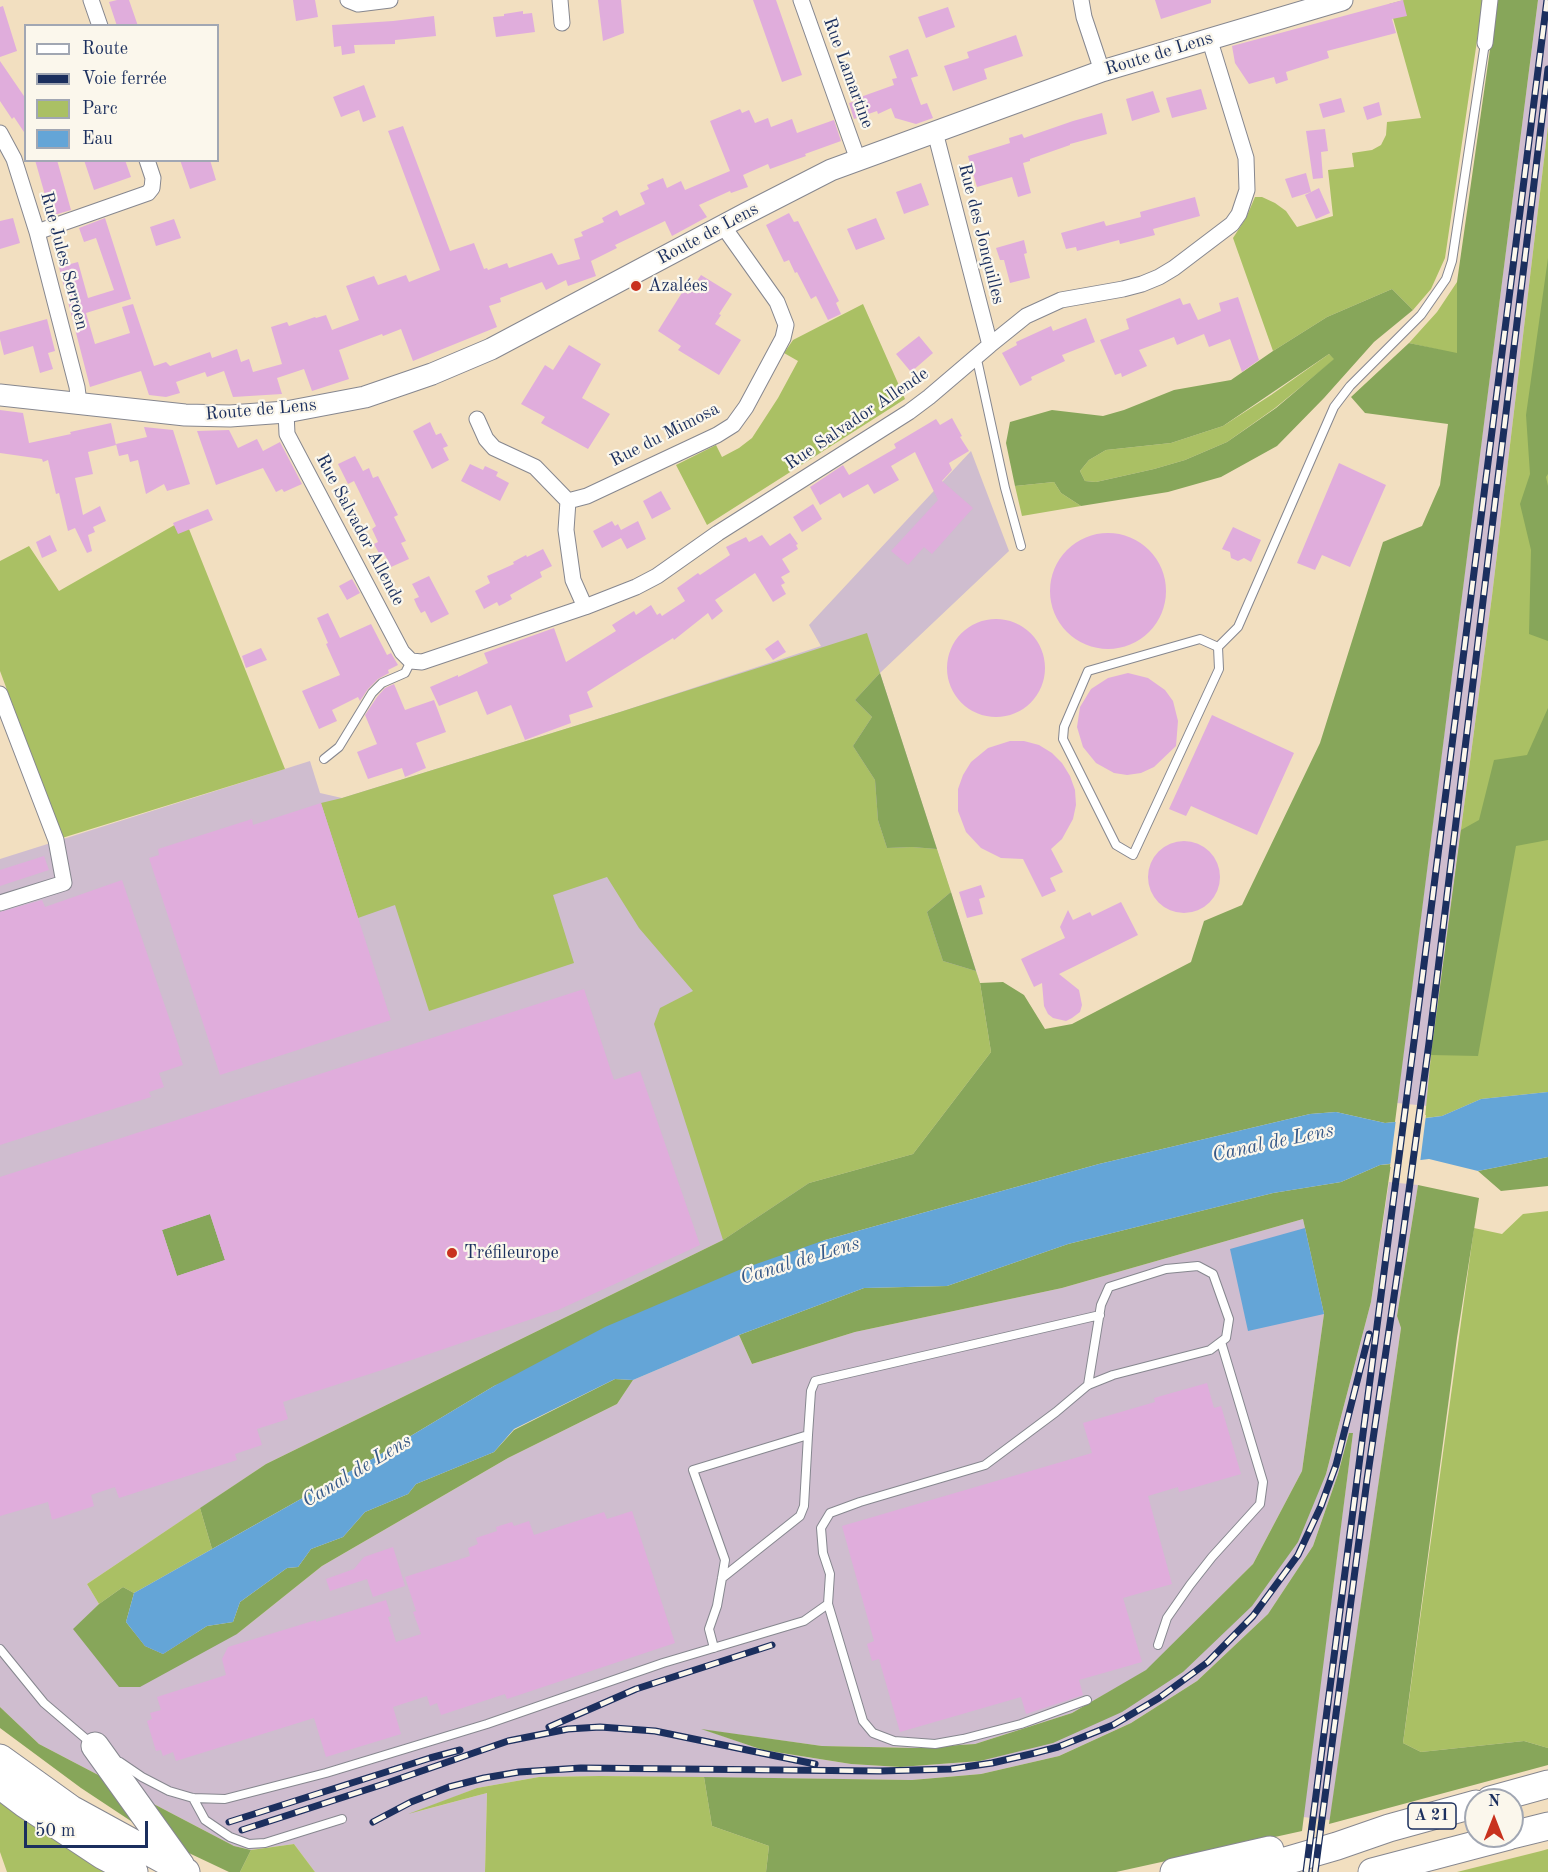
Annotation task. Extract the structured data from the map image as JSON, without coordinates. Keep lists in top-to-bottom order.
{
  "streets": {
    "highway": ["A 21"],
    "street": [
      "Route de Lens",
      "Rue Lamartine",
      "Rue des Jonquilles",
      "Rue Jules Serroen",
      "Rue Salvador Allende",
      "Rue du Mimosa"
    ]
  },
  "crossings": [
    ["Route de Lens", "Rue Lamartine"],
    ["Route de Lens", "Rue des Jonquilles"],
    ["Route de Lens", "Rue Jules Serroen"],
    ["Route de Lens", "Rue Salvador Allende"],
    ["Route de Lens", "Rue du Mimosa"],
    ["Rue des Jonquilles", "Rue Salvador Allende"]
  ],
  "water": ["Canal de Lens"],
  "places": ["Azalées", "Tréfileurope"],
  "legend": [
    "Route",
    "Voie ferrée",
    "Parc",
    "Eau"
  ],
  "scale_bar": "50 m",
  "north": "top"
}
